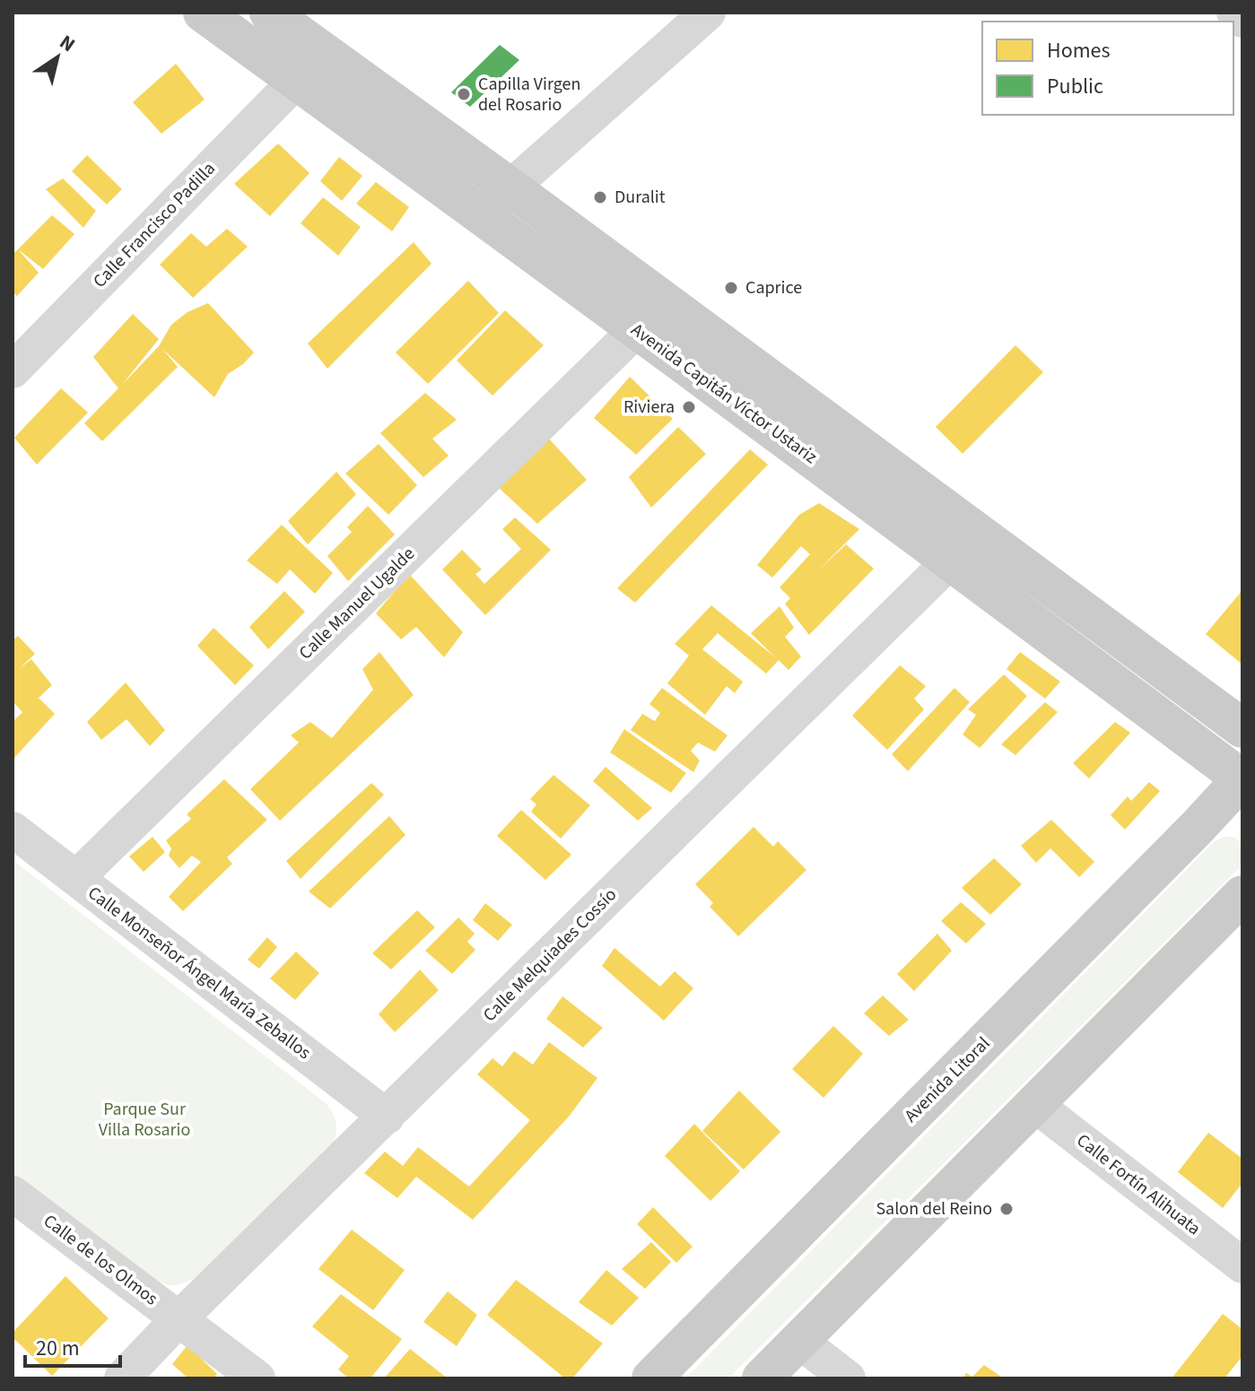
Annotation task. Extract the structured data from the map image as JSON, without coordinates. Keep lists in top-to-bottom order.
{
  "streets": {
    "main road": ["Avenida Capitán Víctor Ustariz", "Avenida Litoral"],
    "street": [
      "Calle Francisco Padilla",
      "Calle Manuel Ugalde",
      "Calle Melquiades Cossío",
      "Calle Monseñor Ángel María Zeballos",
      "Calle Fortín Alihuata",
      "Calle de los Olmos"
    ]
  },
  "crossings": [
    ["Calle Francisco Padilla", "Avenida Capitán Víctor Ustariz"],
    ["Avenida Capitán Víctor Ustariz", "Calle Manuel Ugalde"],
    ["Avenida Capitán Víctor Ustariz", "Calle Melquiades Cossío"],
    ["Avenida Capitán Víctor Ustariz", "Avenida Litoral"],
    ["Calle Manuel Ugalde", "Calle Monseñor Ángel María Zeballos"],
    ["Calle Melquiades Cossío", "Calle Monseñor Ángel María Zeballos"],
    ["Calle Melquiades Cossío", "Calle de los Olmos"]
  ],
  "parks": ["Parque Sur Villa Rosario"],
  "places": [
    "Capilla Virgen del Rosario",
    "Duralit",
    "Caprice",
    "Riviera",
    "Salon del Reino"
  ],
  "legend": ["Homes", "Public"],
  "scale_bar": "20 m",
  "north": "top right"
}
